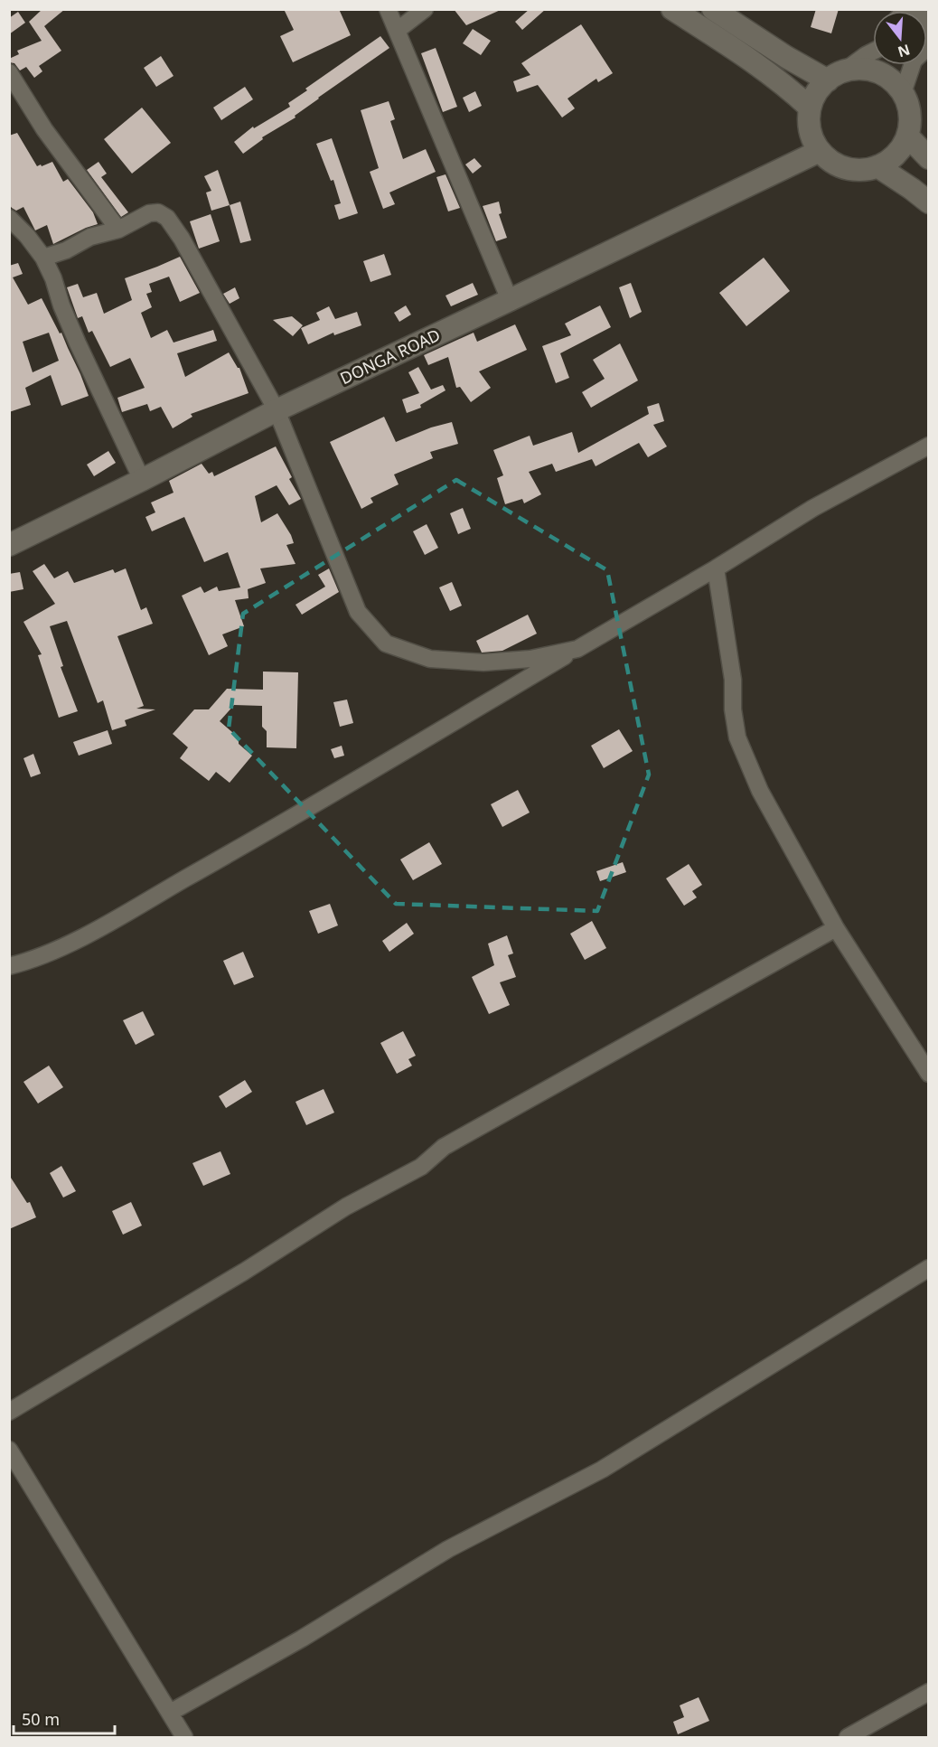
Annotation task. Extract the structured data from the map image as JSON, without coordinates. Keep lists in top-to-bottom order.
{
  "streets": {
    "street": ["DONGA ROAD"]
  },
  "scale_bar": "50 m",
  "north": "bottom"
}
